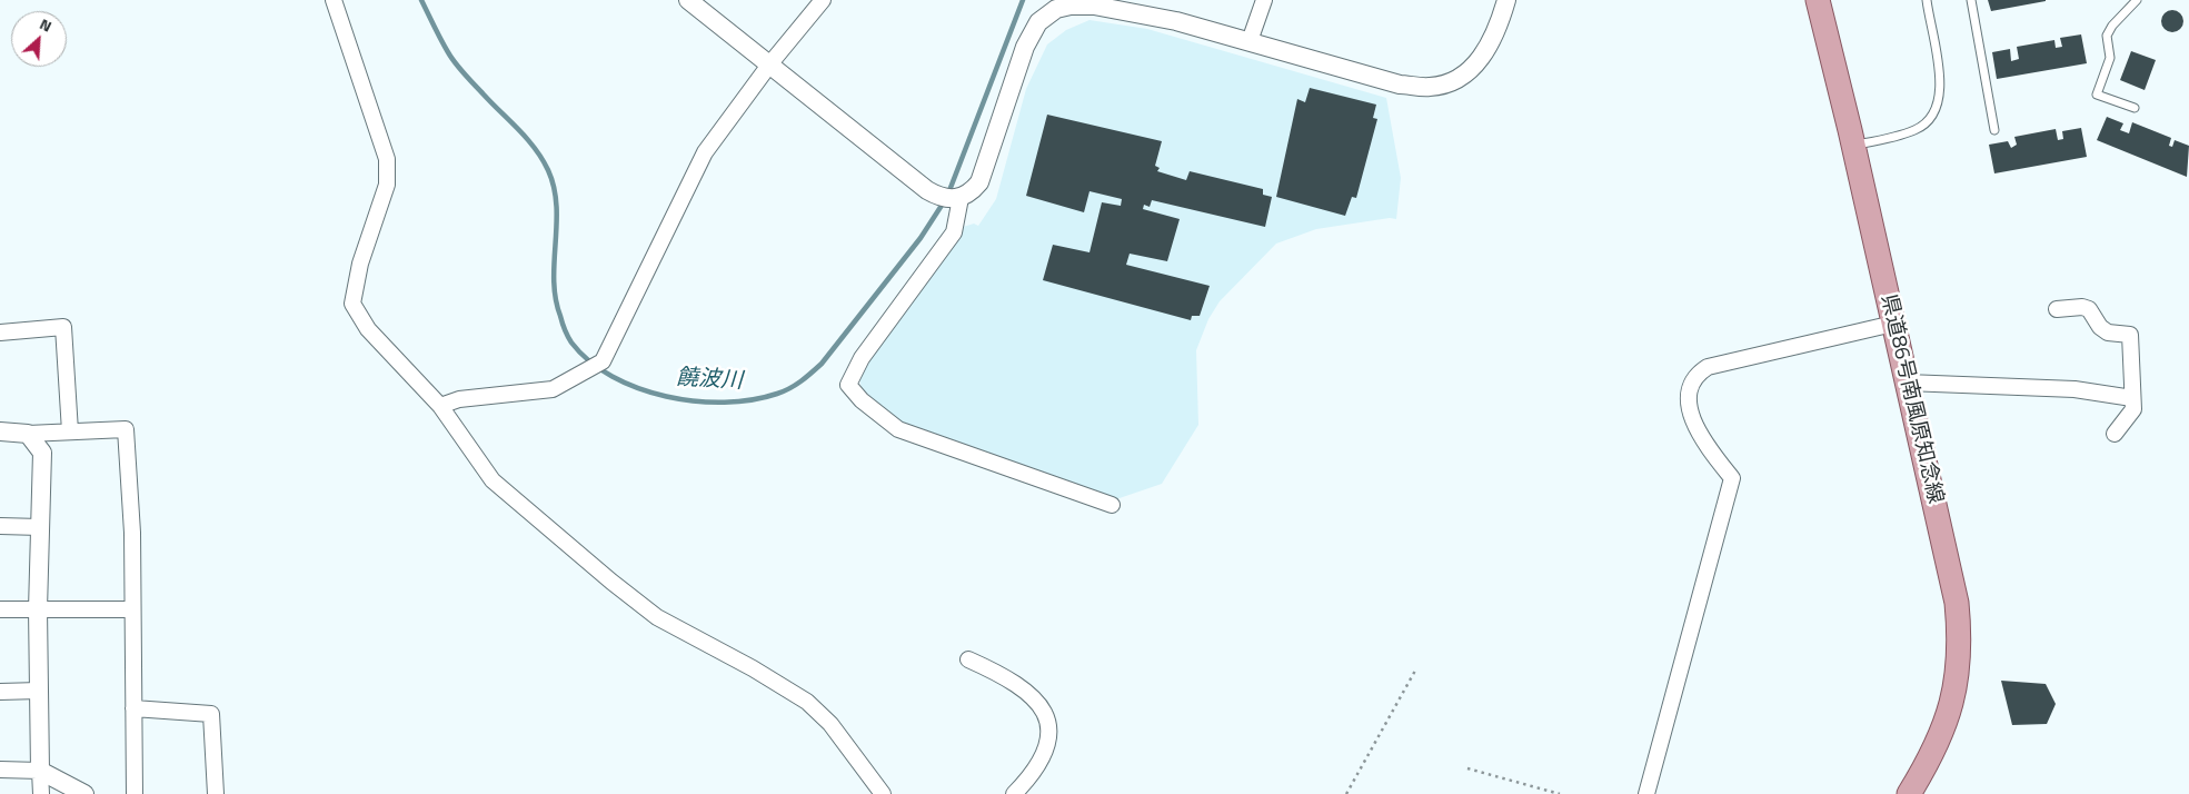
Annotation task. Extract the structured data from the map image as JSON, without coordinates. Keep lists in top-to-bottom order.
{
  "streets": {
    "main road": ["県道86号南風原知念線"]
  },
  "water": ["饒波川"],
  "north": "top right"
}
